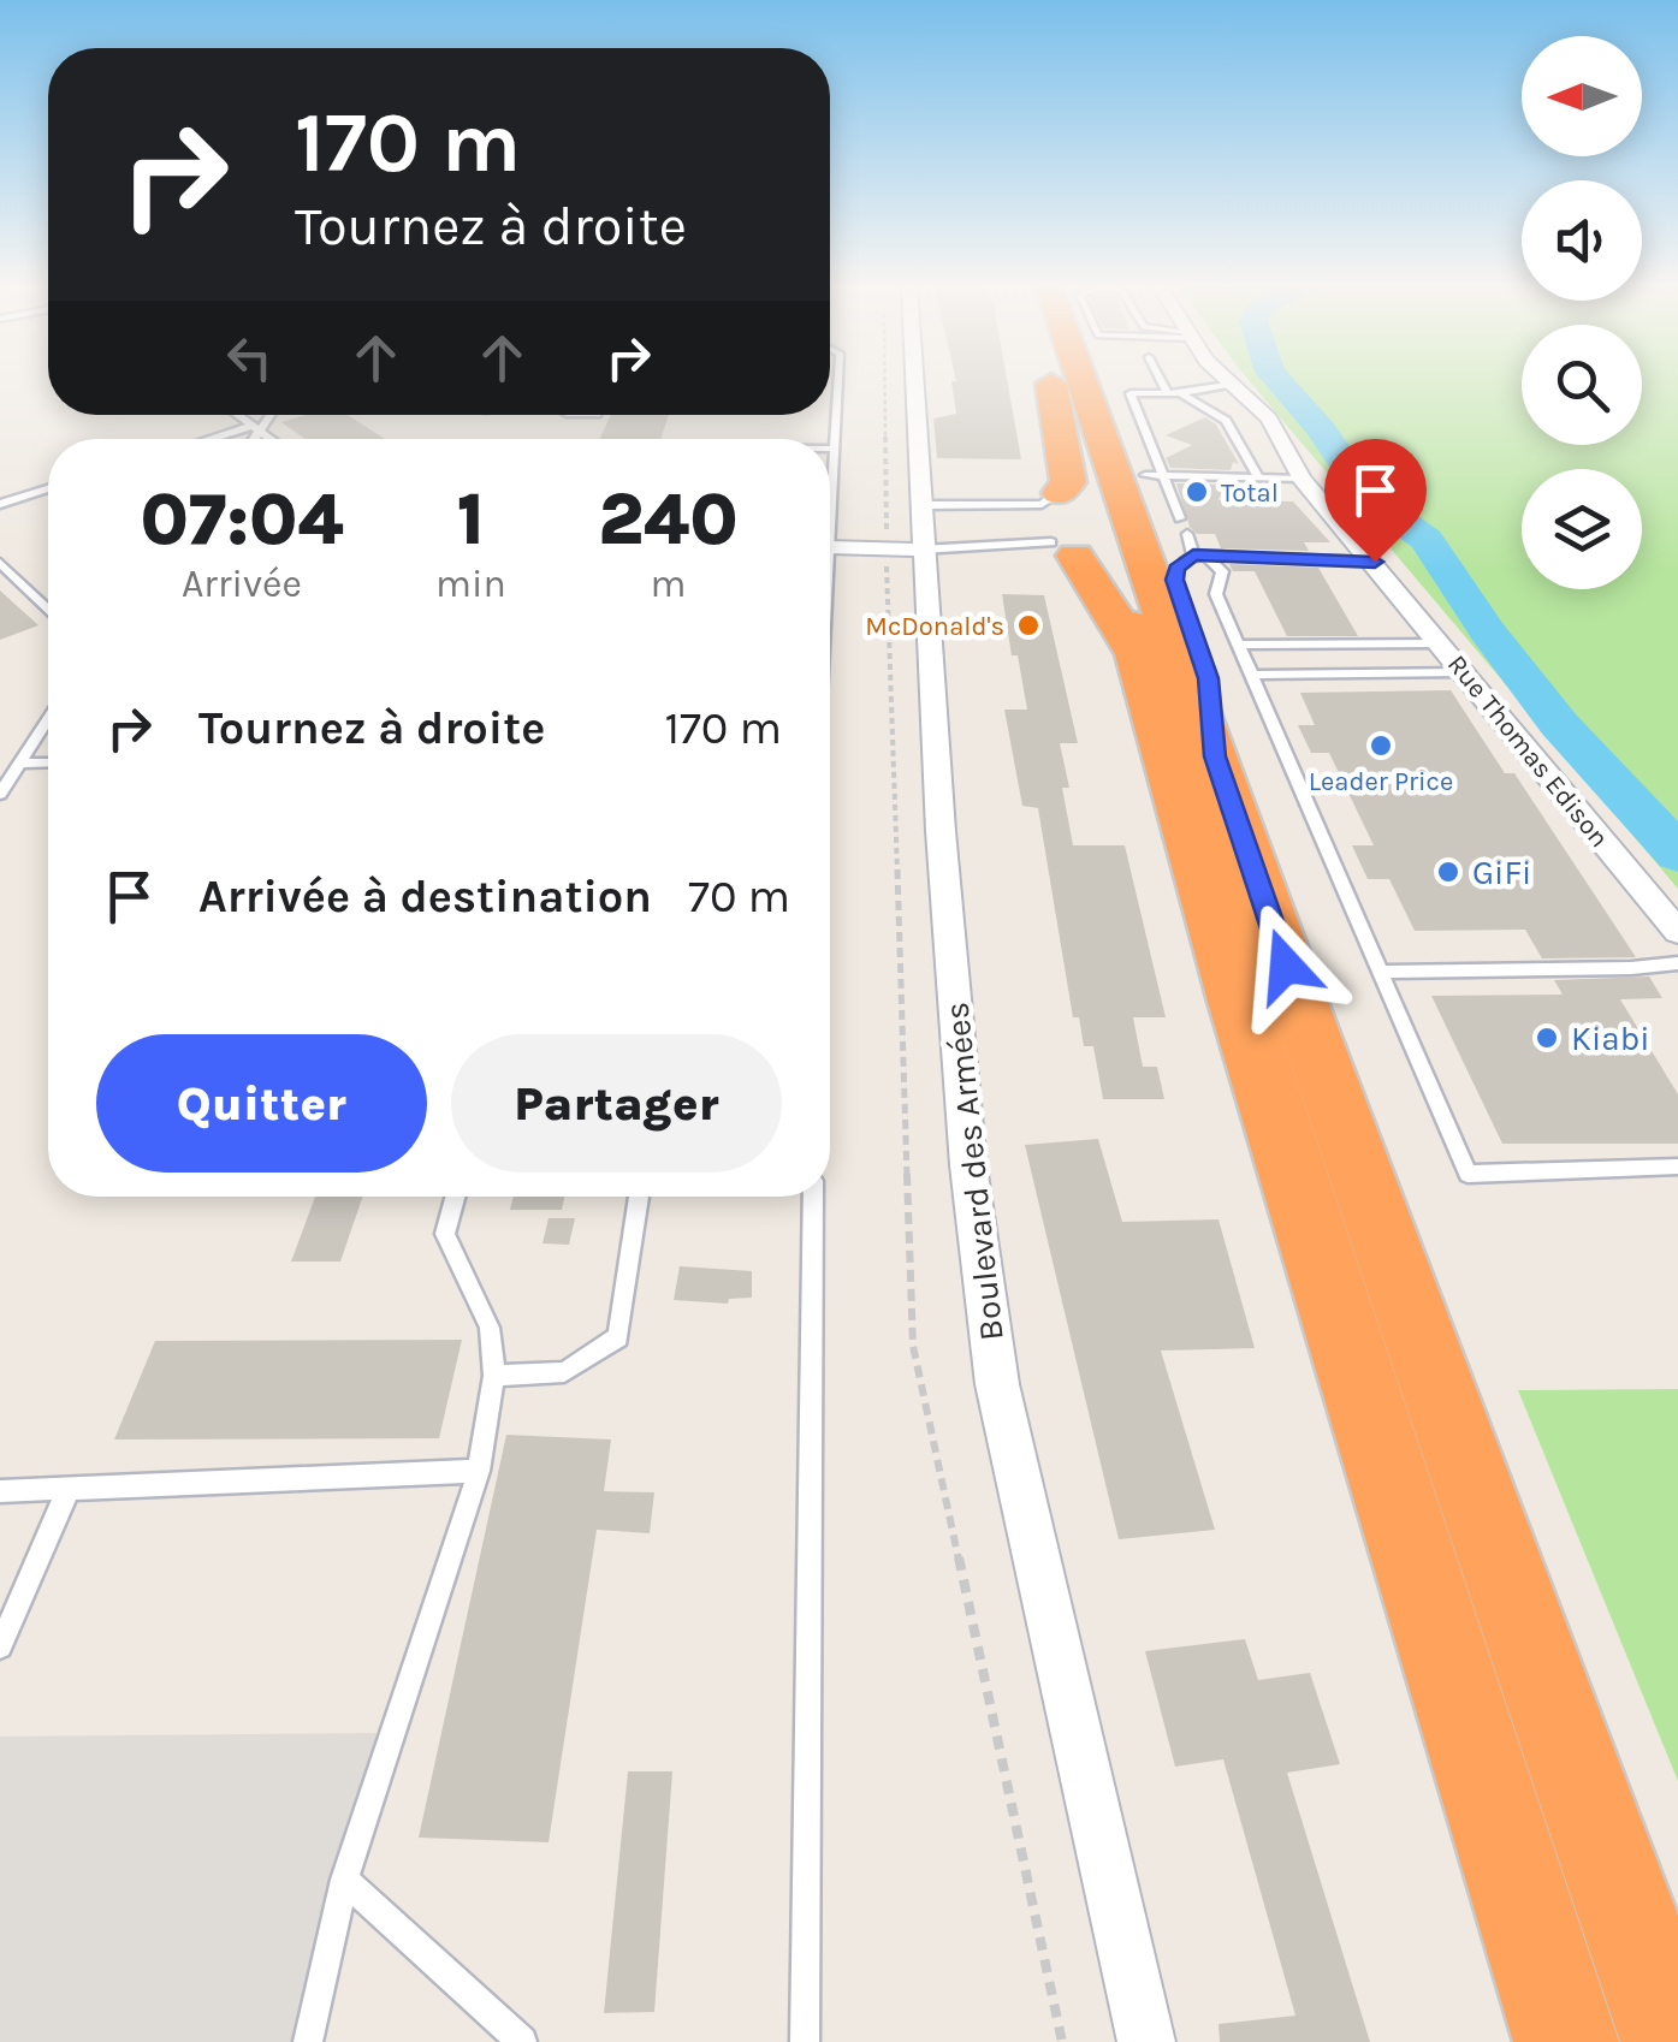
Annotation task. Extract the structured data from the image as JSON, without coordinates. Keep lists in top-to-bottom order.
{
  "streets": {
    "street": ["Rue Thomas Edison", "Boulevard des Armées"]
  },
  "places": [
    "Total",
    "McDonald's",
    "Leader Price",
    "GiFi",
    "Kiabi"
  ],
  "north": "left",
  "page": {
    "turn": ["170 m", "Tournez à droite"],
    "eta": [
      "07:04",
      "Arrivée",
      "1",
      "min",
      "240",
      "m"
    ],
    "list": [
      {
        "name": "Tournez à droite",
        "value": "170 m"
      },
      {
        "name": "Arrivée à destination",
        "value": "70 m"
      }
    ],
    "buttons": ["Quitter", "Partager"]
  }
}
